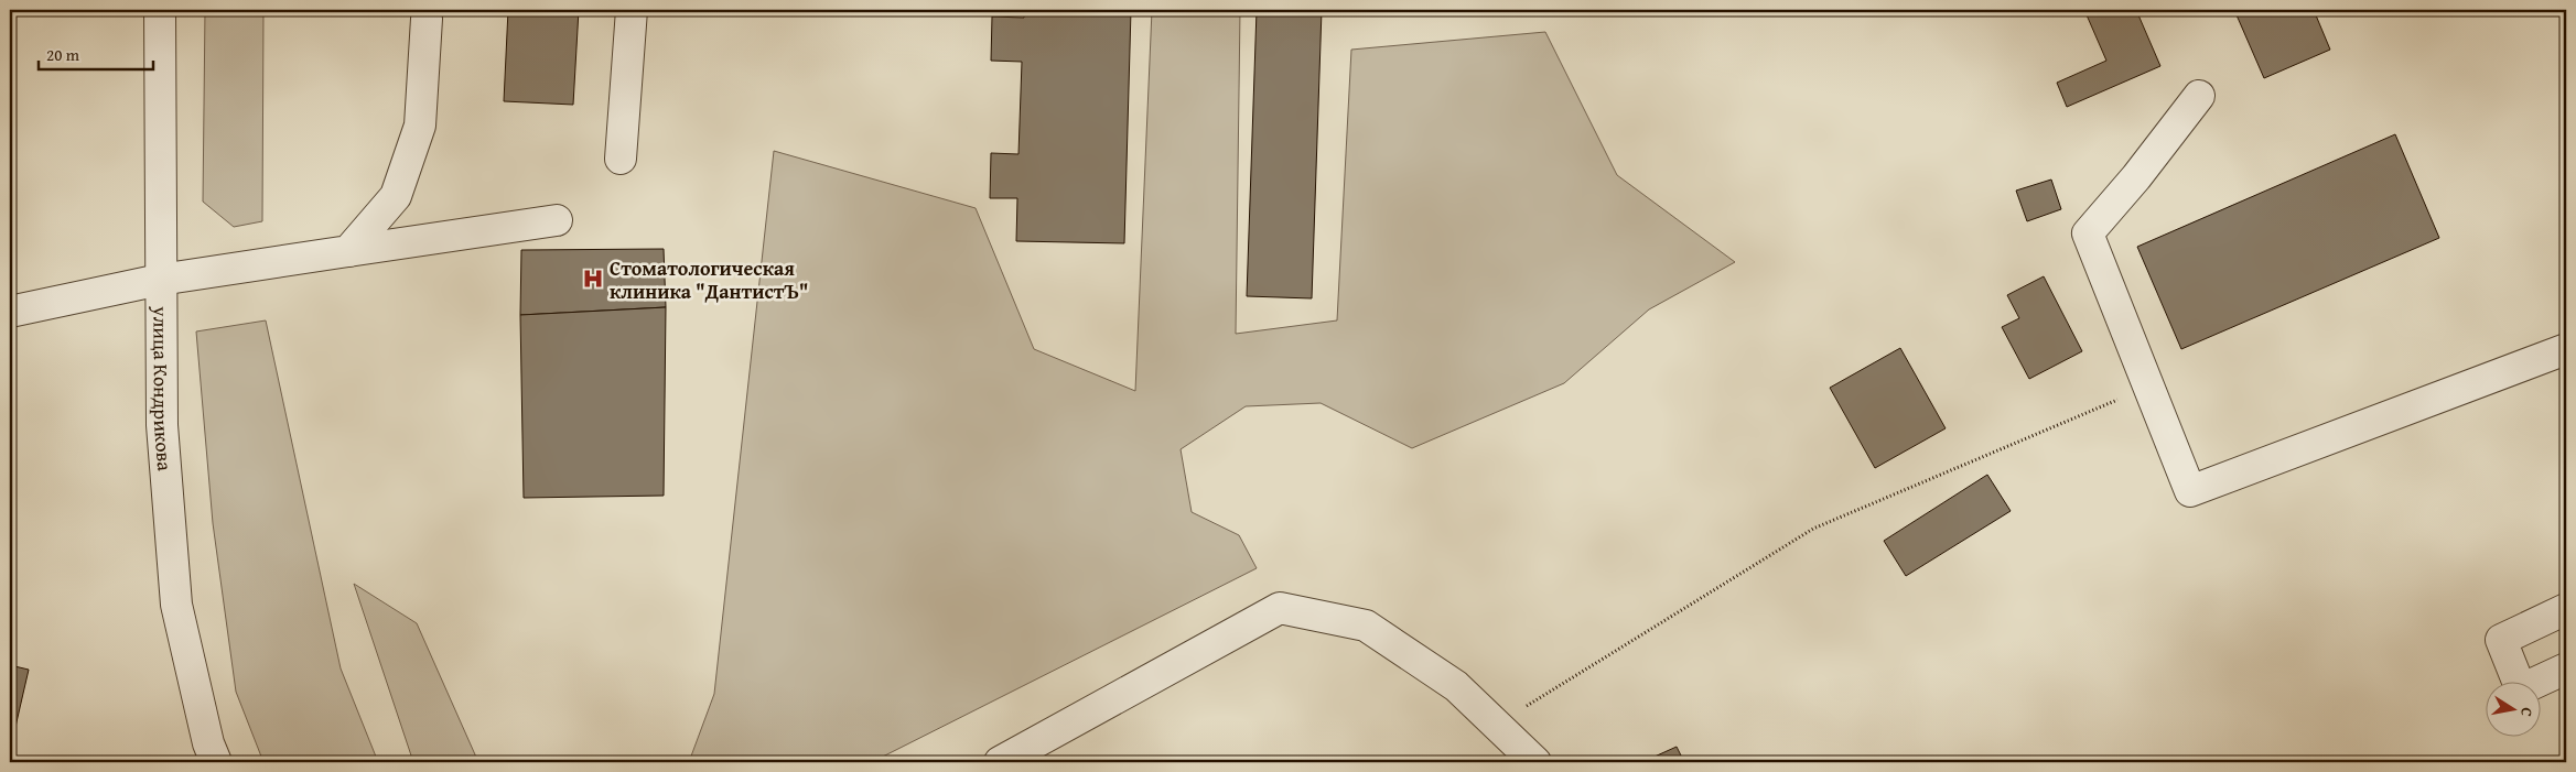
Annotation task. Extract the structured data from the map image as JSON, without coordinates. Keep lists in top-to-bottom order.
{
  "streets": {
    "street": ["улица Кондрикова"]
  },
  "places": {
    "hospital": ["Стоматологическая клиника \"ДантистЪ\""]
  },
  "scale_bar": "20 m",
  "north": "right"
}
